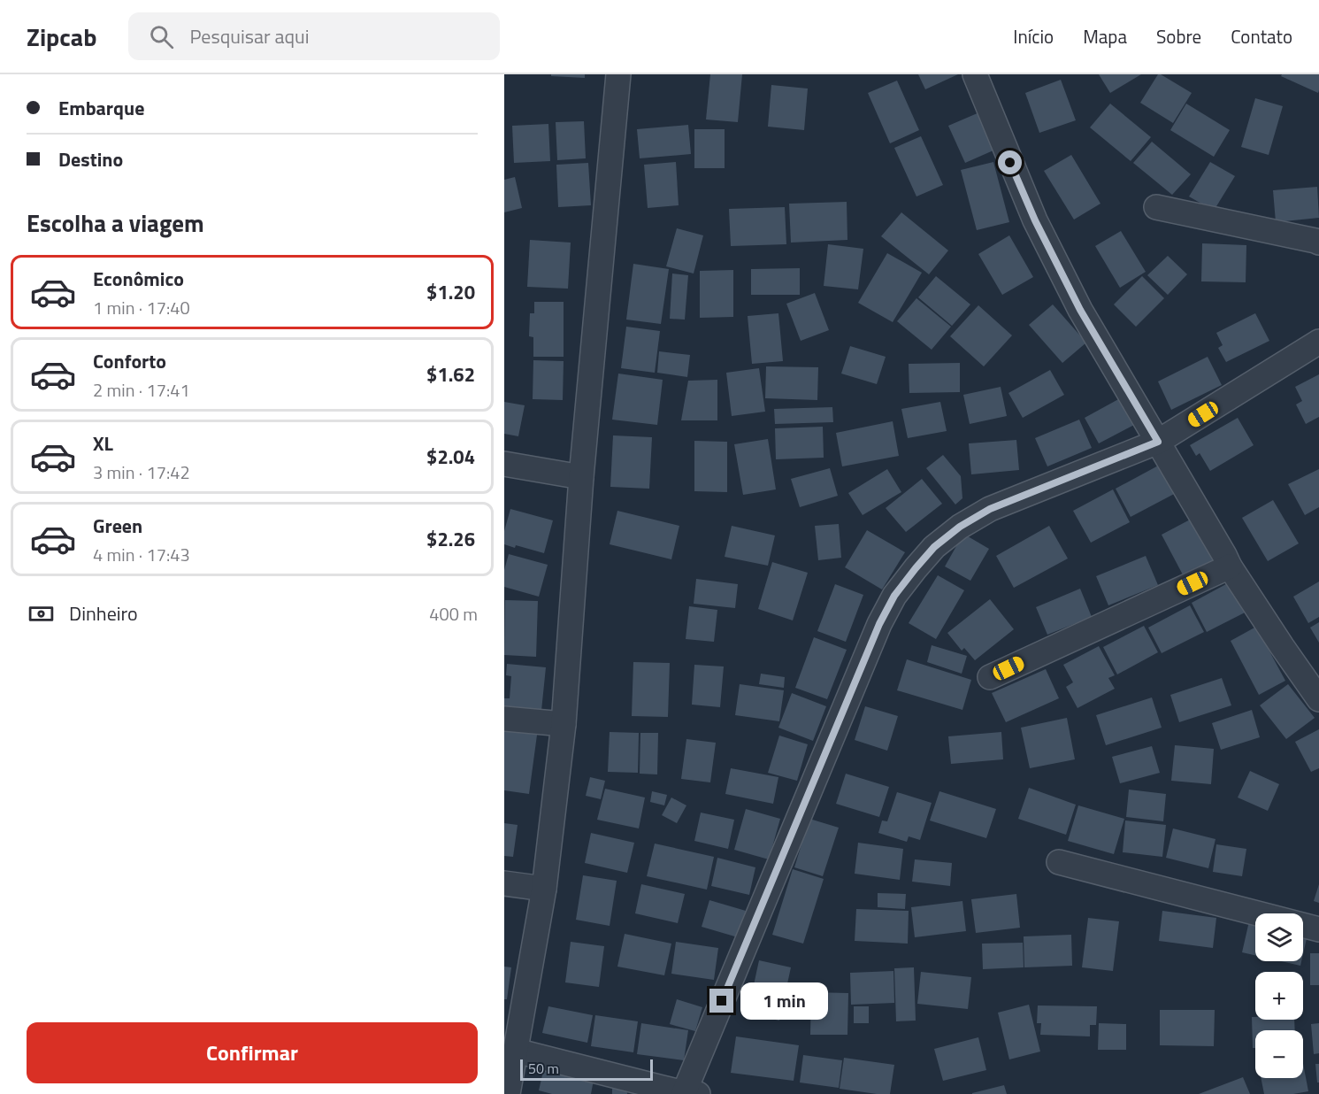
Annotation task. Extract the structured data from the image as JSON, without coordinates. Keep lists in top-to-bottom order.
{
  "scale_bar": "50 m",
  "page": {
    "header": "Zipcab",
    "search": "Pesquisar aqui",
    "nav": [
      "Início",
      "Mapa",
      "Sobre",
      "Contato"
    ],
    "banner": ["Embarque", "Destino"],
    "heading": "Escolha a viagem",
    "list": [
      {
        "name": "Econômico",
        "note": "1 min · 17:40",
        "value": "$1.20"
      },
      {
        "name": "Conforto",
        "note": "2 min · 17:41",
        "value": "$1.62"
      },
      {
        "name": "XL",
        "note": "3 min · 17:42",
        "value": "$2.04"
      },
      {
        "name": "Green",
        "note": "4 min · 17:43",
        "value": "$2.26"
      }
    ],
    "pay": ["Dinheiro", "400 m"],
    "map_buttons": ["+", "−"],
    "bubble": "1 min",
    "buttons": "Confirmar",
    "scale": "50 m"
  }
}
